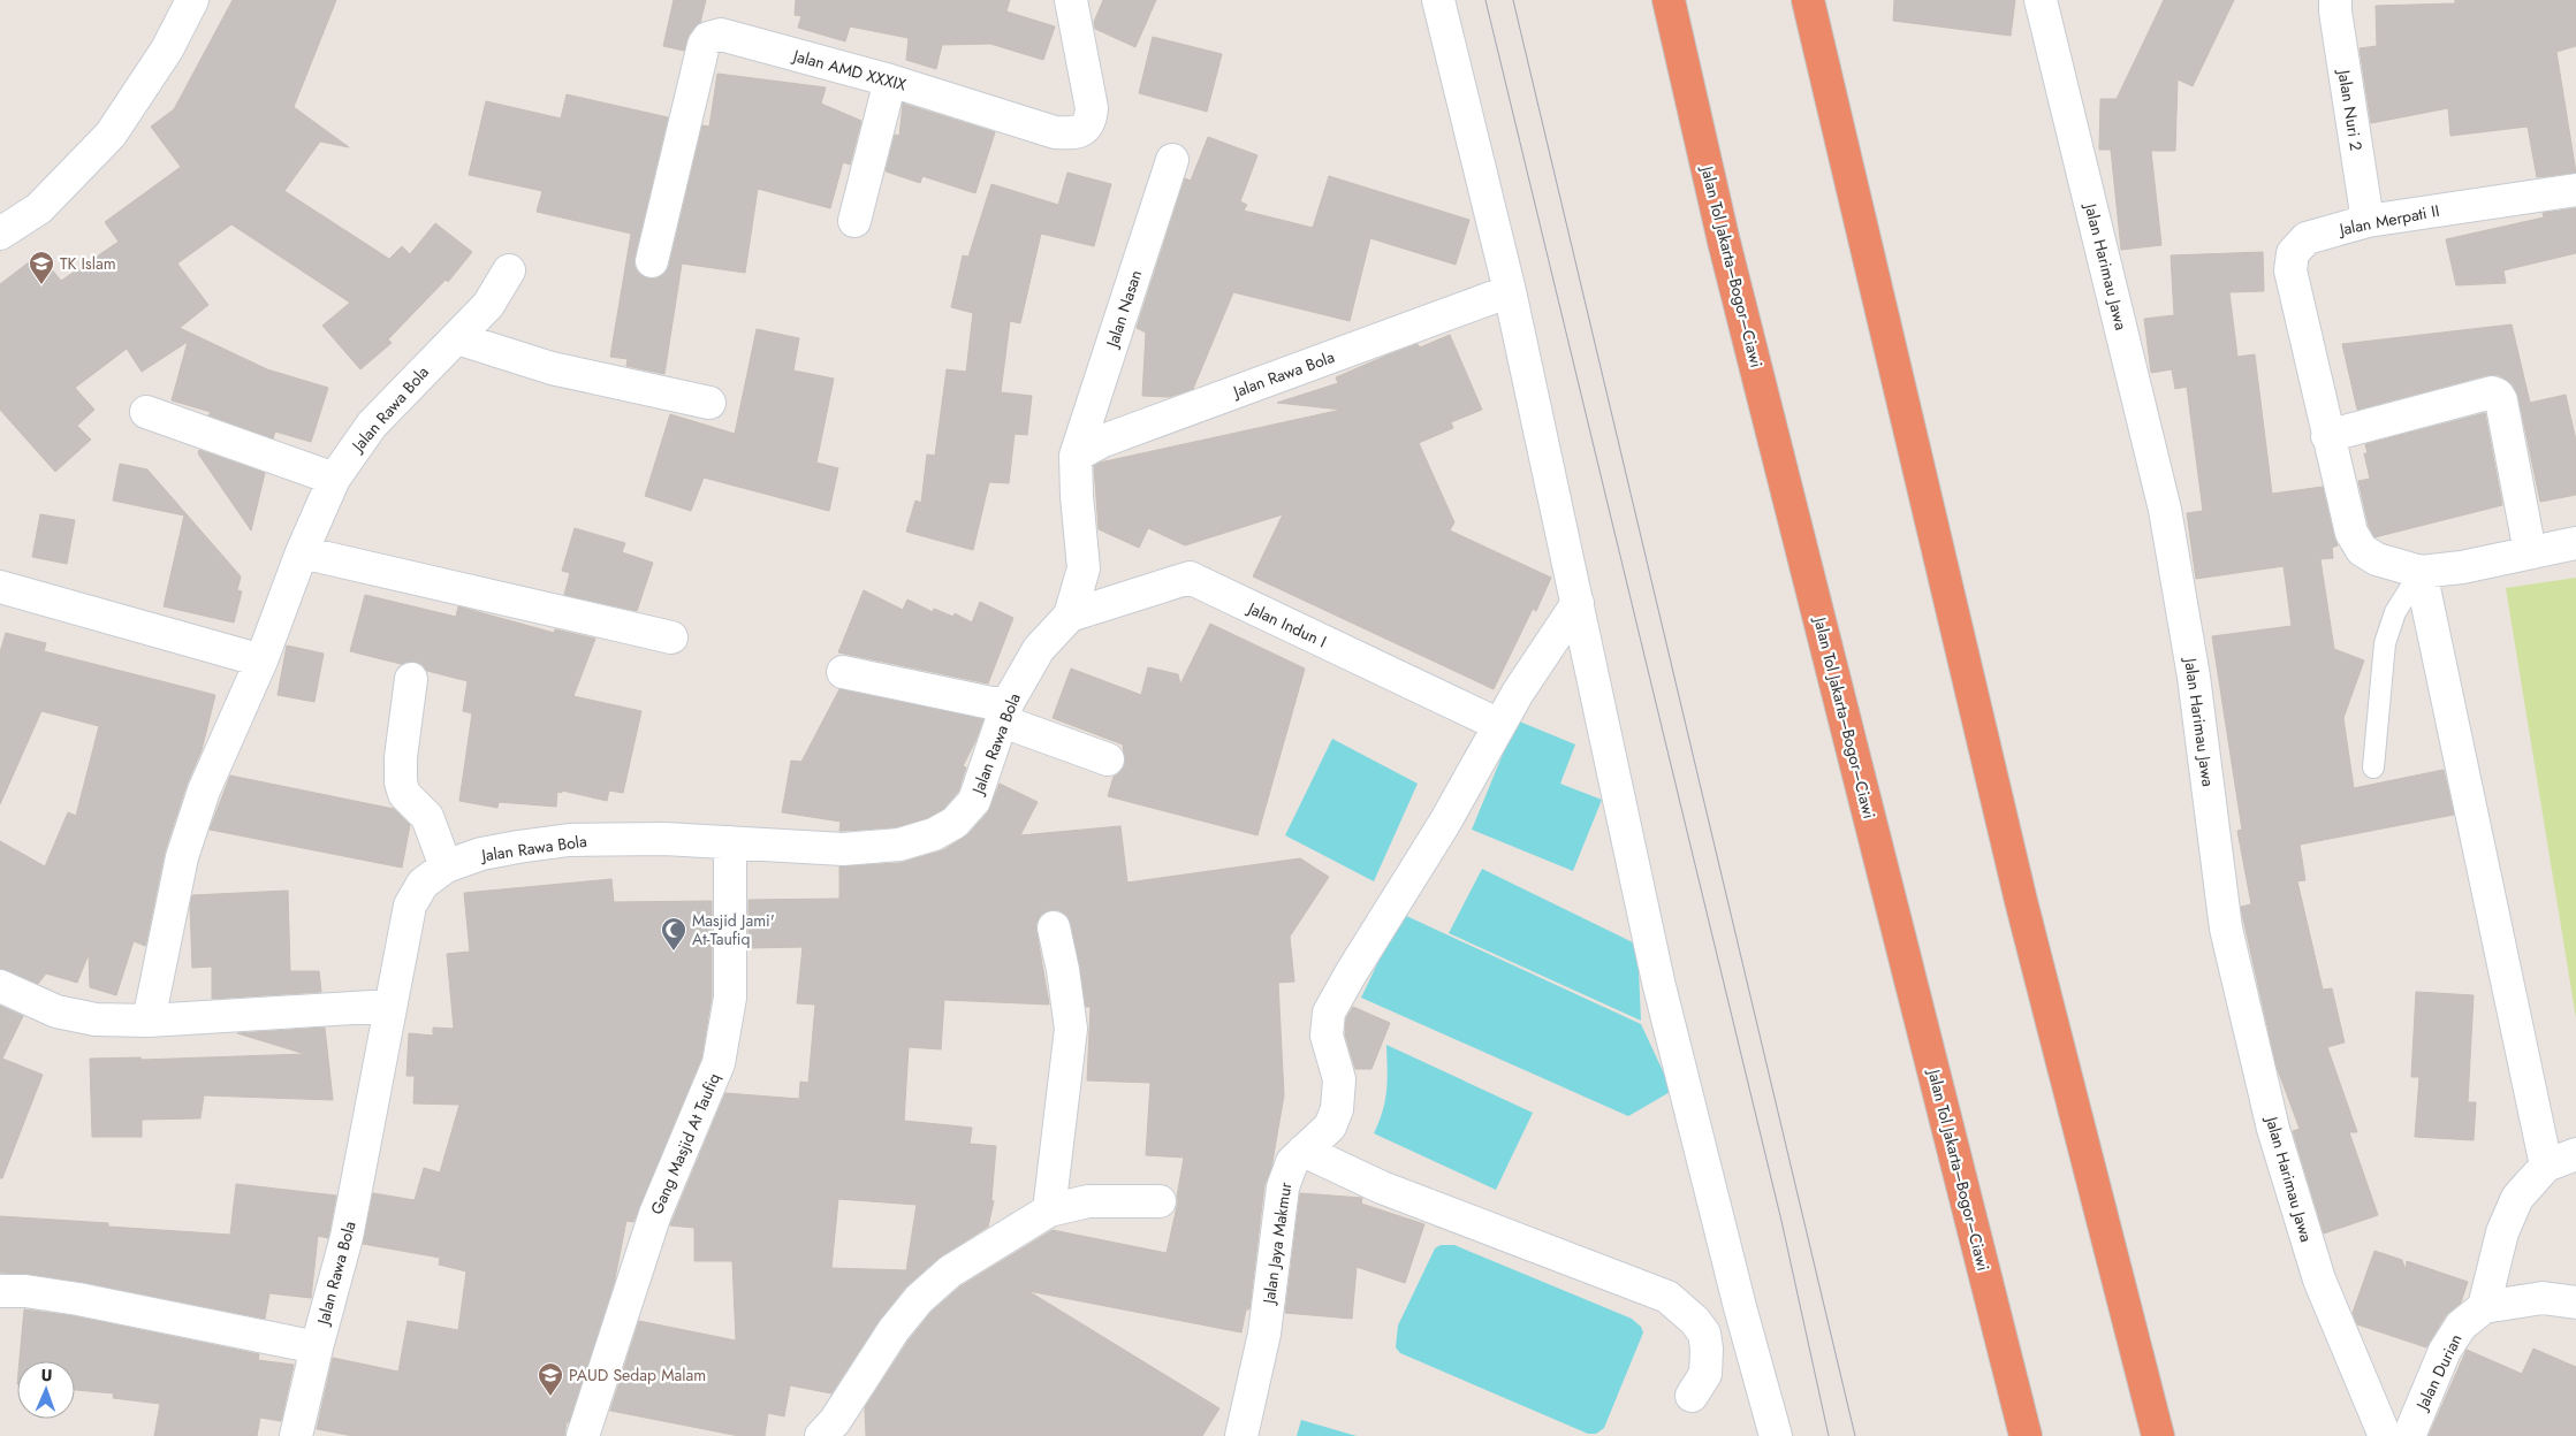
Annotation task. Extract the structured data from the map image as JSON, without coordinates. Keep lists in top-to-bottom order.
{
  "streets": {
    "highway": ["Jalan Tol Jakarta–Bogor–Ciawi"],
    "street": [
      "Jalan AMD XXXIX",
      "Jalan Nuri 2",
      "Jalan Merpati II",
      "Jalan Harimau Jawa",
      "Jalan Nasan",
      "Jalan Rawa Bola",
      "Jalan Indun I",
      "Gang Masjid At Taufiq",
      "Jalan Jaya Makmur",
      "Jalan Durian"
    ]
  },
  "crossings": [
    ["Jalan Nuri 2", "Jalan Merpati II"],
    ["Jalan Nasan", "Jalan Rawa Bola"],
    ["Jalan Rawa Bola", "Jalan Indun I"],
    ["Jalan Rawa Bola", "Gang Masjid At Taufiq"],
    ["Jalan Indun I", "Jalan Jaya Makmur"]
  ],
  "places": {
    "school or university": ["TK Islam", "PAUD Sedap Malam"],
    "mosque": ["Masjid Jami' At-Taufiq"]
  },
  "north": "top"
}
